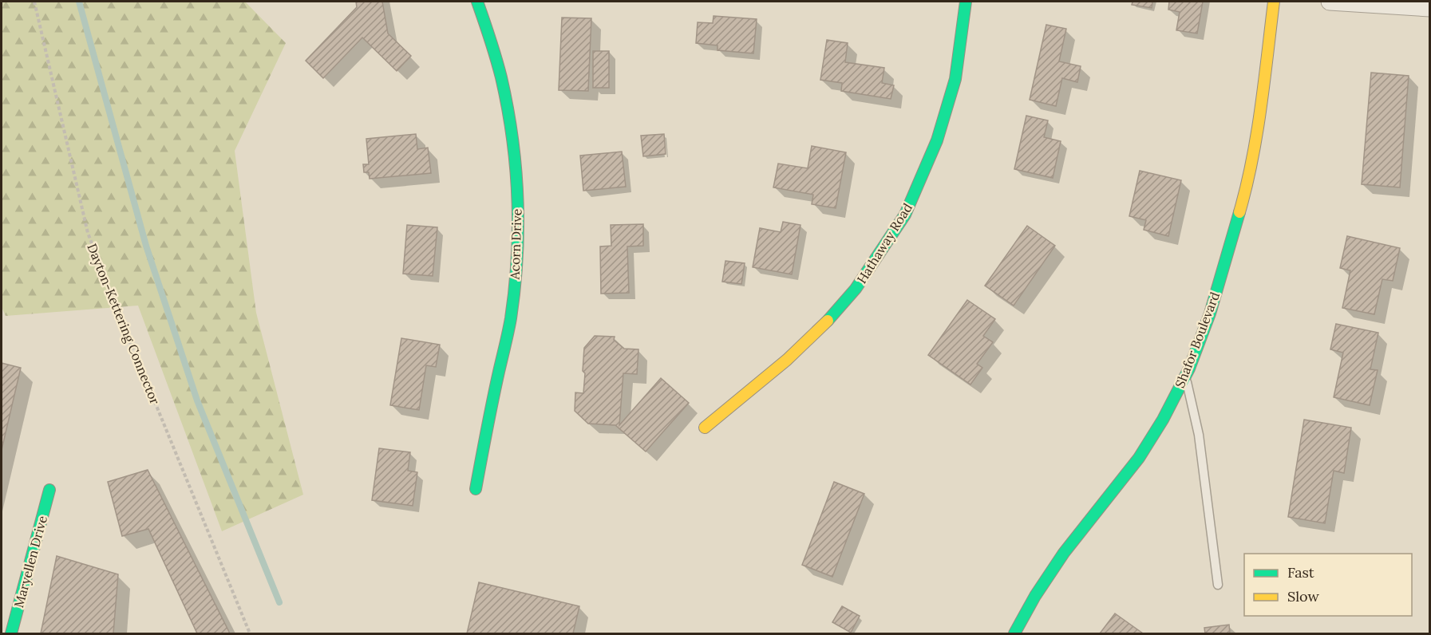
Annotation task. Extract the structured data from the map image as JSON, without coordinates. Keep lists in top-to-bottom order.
{
  "streets": {
    "street": [
      "Hathaway Road",
      "Acorn Drive",
      "Shafor Boulevard",
      "Maryellen Drive"
    ],
    "path": ["Dayton-Kettering Connector"]
  },
  "legend": ["Fast", "Slow"]
}
